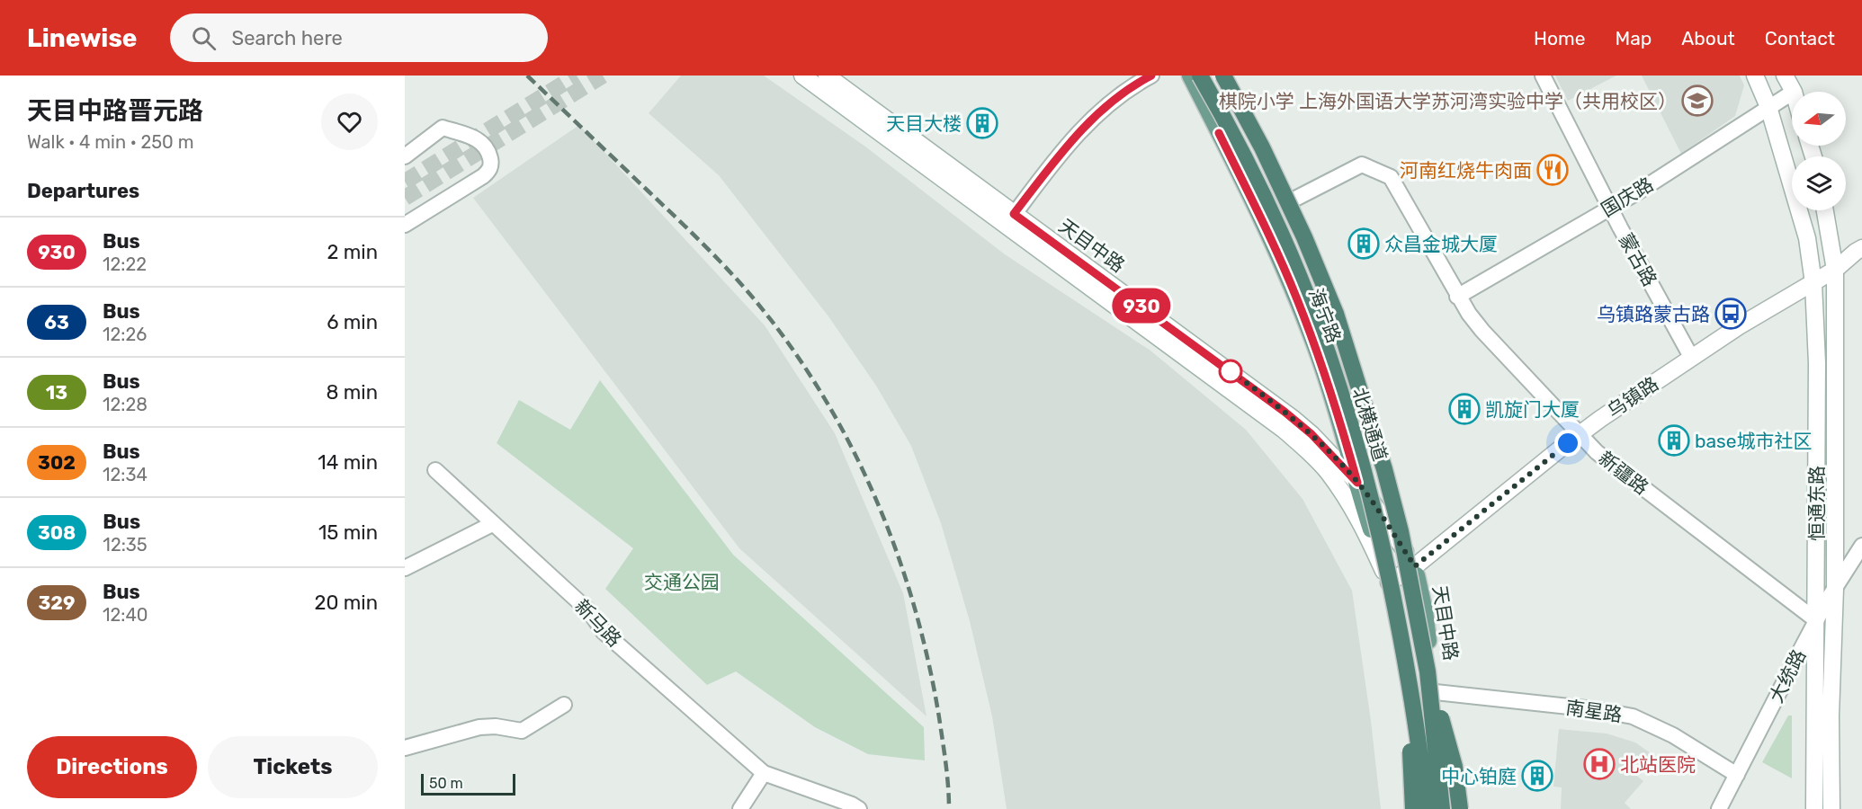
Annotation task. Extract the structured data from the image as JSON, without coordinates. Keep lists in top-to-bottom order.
{
  "streets": {
    "highway": ["北横通道"],
    "main road": [
      "天目中路",
      "海宁路",
      "乌镇路",
      "恒通东路"
    ],
    "street": [
      "国庆路",
      "蒙古路",
      "新疆路",
      "新马路",
      "大统路",
      "南星路"
    ]
  },
  "crossings": [
    ["国庆路", "蒙古路"],
    ["国庆路", "新疆路"],
    ["国庆路", "恒通东路"],
    ["天目中路", "海宁路"],
    ["天目中路", "乌镇路"],
    ["天目中路", "南星路"],
    ["蒙古路", "乌镇路"],
    ["海宁路", "乌镇路"],
    ["海宁路", "新疆路"],
    ["乌镇路", "新疆路"],
    ["乌镇路", "恒通东路"],
    ["新疆路", "恒通东路"],
    ["新疆路", "大统路"],
    ["恒通东路", "大统路"],
    ["大统路", "南星路"]
  ],
  "parks": ["交通公园"],
  "places": {
    "school or university": ["棋院小学 上海外国语大学苏河湾实验中学（共用校区）"],
    "building": [
      "天目大楼",
      "众昌金城大厦",
      "凯旋门大厦",
      "base城市社区",
      "中心铂庭"
    ],
    "restaurant": ["河南红烧牛肉面"],
    "bus stop": ["乌镇路蒙古路"],
    "hospital": ["北站医院"]
  },
  "lines": ["bus line 930"],
  "scale_bar": "50 m",
  "north": "left",
  "page": {
    "header": "Linewise",
    "search": "Search here",
    "nav": [
      "Home",
      "Map",
      "About",
      "Contact"
    ],
    "heading": [
      ["天目中路晋元路", "Walk · 4 min · 250 m"],
      "Departures"
    ],
    "on_map": "930",
    "list": [
      {
        "mark": "930",
        "name": "Bus",
        "note": "12:22",
        "value": "2 min"
      },
      {
        "mark": "63",
        "name": "Bus",
        "note": "12:26",
        "value": "6 min"
      },
      {
        "mark": "13",
        "name": "Bus",
        "note": "12:28",
        "value": "8 min"
      },
      {
        "mark": "302",
        "name": "Bus",
        "note": "12:34",
        "value": "14 min"
      },
      {
        "mark": "308",
        "name": "Bus",
        "note": "12:35",
        "value": "15 min"
      },
      {
        "mark": "329",
        "name": "Bus",
        "note": "12:40",
        "value": "20 min"
      }
    ],
    "buttons": ["Directions", "Tickets"],
    "scale": "50 m"
  }
}
